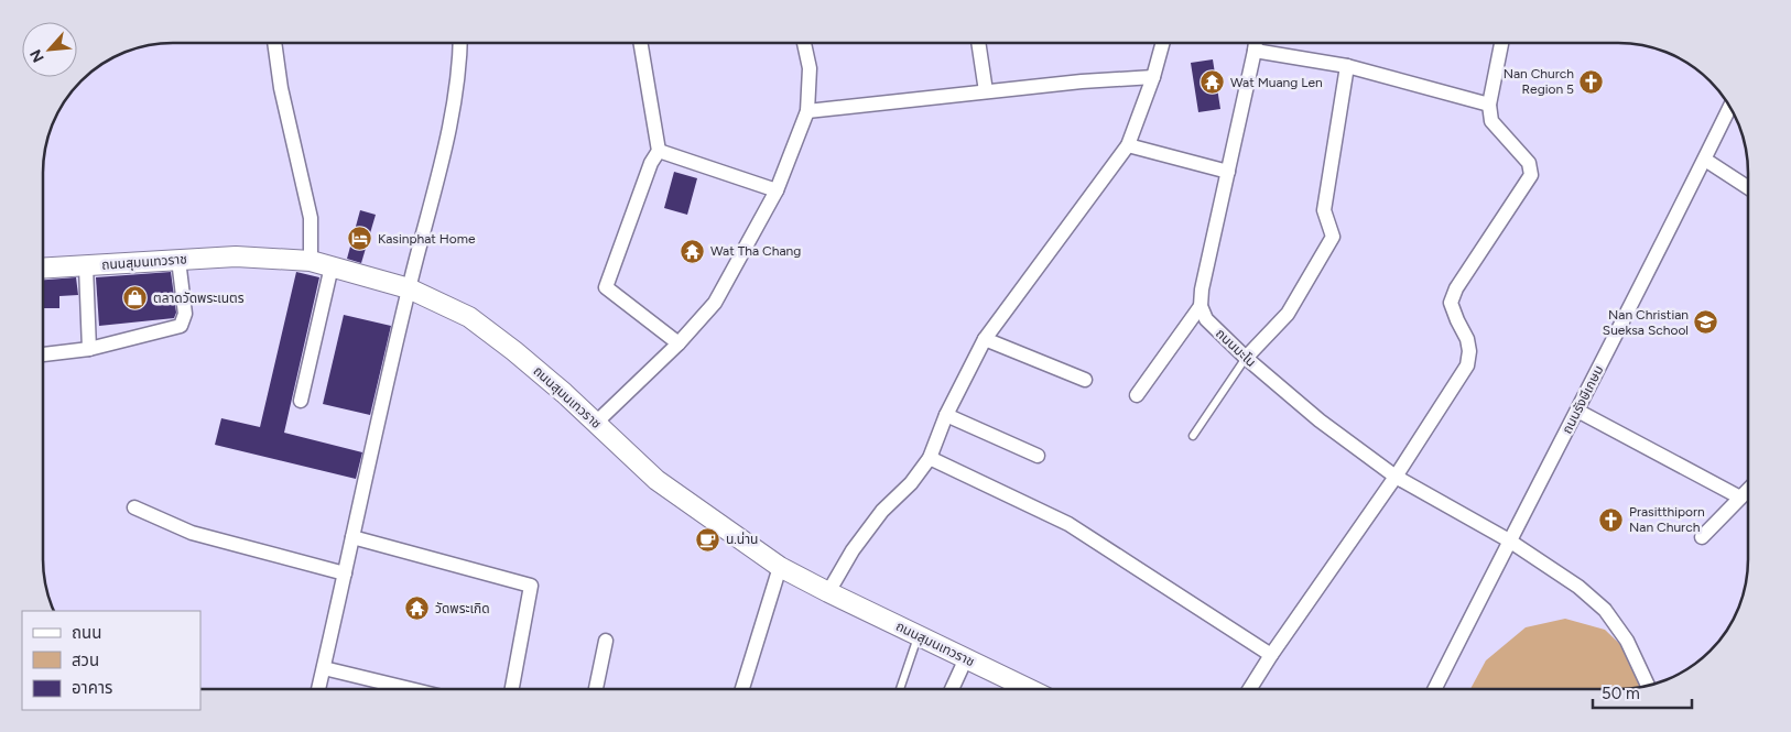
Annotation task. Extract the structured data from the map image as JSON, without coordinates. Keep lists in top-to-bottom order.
{
  "streets": {
    "street": ["ถนนสุมนเทวราช", "ถนนมะโน", "ถนนรังษีเกษม"]
  },
  "crossings": [
    ["ถนนมะโน", "ถนนรังษีเกษม"]
  ],
  "places": {
    "church": ["Nan Church Region 5", "Prasitthiporn Nan Church"],
    "temple": ["Wat Muang Len", "Wat Tha Chang", "วัดพระเกิด"],
    "hotel": ["Kasinphat Home"],
    "shop": ["ตลาดวัดพระเนตร"],
    "school or university": ["Nan Christian Sueksa School"],
    "cafe": ["น.น่าน"]
  },
  "legend": ["ถนน", "สวน", "อาคาร"],
  "scale_bar": "50 m",
  "north": "bottom left"
}
